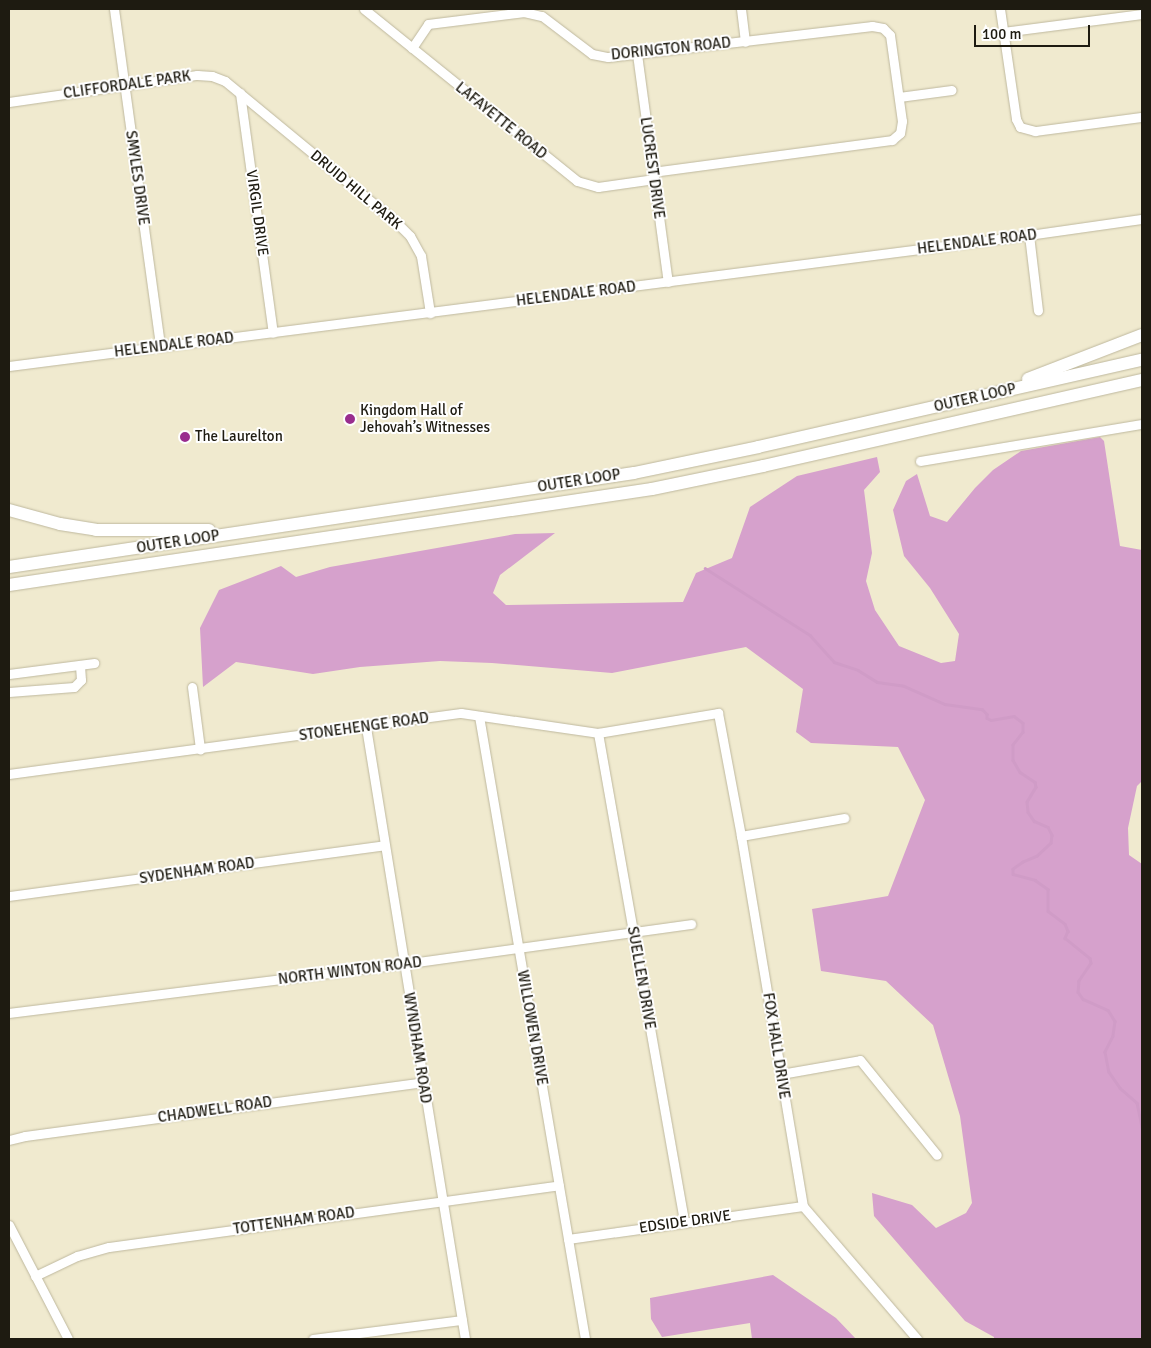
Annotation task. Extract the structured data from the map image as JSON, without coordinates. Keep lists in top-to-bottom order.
{
  "streets": {
    "highway": ["OUTER LOOP"],
    "street": [
      "DORINGTON ROAD",
      "CLIFFORDALE PARK",
      "LAFAYETTE ROAD",
      "LUCREST DRIVE",
      "SMYLES DRIVE",
      "DRUID HILL PARK",
      "VIRGIL DRIVE",
      "HELENDALE ROAD",
      "STONEHENGE ROAD",
      "SYDENHAM ROAD",
      "NORTH WINTON ROAD",
      "SUELLEN DRIVE",
      "WILLOWEN DRIVE",
      "FOX HALL DRIVE",
      "WYNDHAM ROAD",
      "CHADWELL ROAD",
      "TOTTENHAM ROAD",
      "EDSIDE DRIVE"
    ]
  },
  "crossings": [
    ["DORINGTON ROAD", "LAFAYETTE ROAD"],
    ["DORINGTON ROAD", "LUCREST DRIVE"],
    ["CLIFFORDALE PARK", "SMYLES DRIVE"],
    ["CLIFFORDALE PARK", "DRUID HILL PARK"],
    ["CLIFFORDALE PARK", "VIRGIL DRIVE"],
    ["LAFAYETTE ROAD", "LUCREST DRIVE"],
    ["LUCREST DRIVE", "HELENDALE ROAD"],
    ["SMYLES DRIVE", "HELENDALE ROAD"],
    ["DRUID HILL PARK", "VIRGIL DRIVE"],
    ["DRUID HILL PARK", "HELENDALE ROAD"],
    ["VIRGIL DRIVE", "HELENDALE ROAD"],
    ["STONEHENGE ROAD", "SUELLEN DRIVE"],
    ["STONEHENGE ROAD", "WILLOWEN DRIVE"],
    ["STONEHENGE ROAD", "FOX HALL DRIVE"],
    ["STONEHENGE ROAD", "WYNDHAM ROAD"],
    ["SYDENHAM ROAD", "WYNDHAM ROAD"],
    ["NORTH WINTON ROAD", "SUELLEN DRIVE"],
    ["NORTH WINTON ROAD", "WILLOWEN DRIVE"],
    ["NORTH WINTON ROAD", "WYNDHAM ROAD"],
    ["SUELLEN DRIVE", "EDSIDE DRIVE"],
    ["WILLOWEN DRIVE", "TOTTENHAM ROAD"],
    ["WILLOWEN DRIVE", "EDSIDE DRIVE"],
    ["FOX HALL DRIVE", "EDSIDE DRIVE"],
    ["WYNDHAM ROAD", "CHADWELL ROAD"],
    ["WYNDHAM ROAD", "TOTTENHAM ROAD"]
  ],
  "places": ["Kingdom Hall of Jehovah’s Witnesses", "The Laurelton"],
  "scale_bar": "100 m"
}
